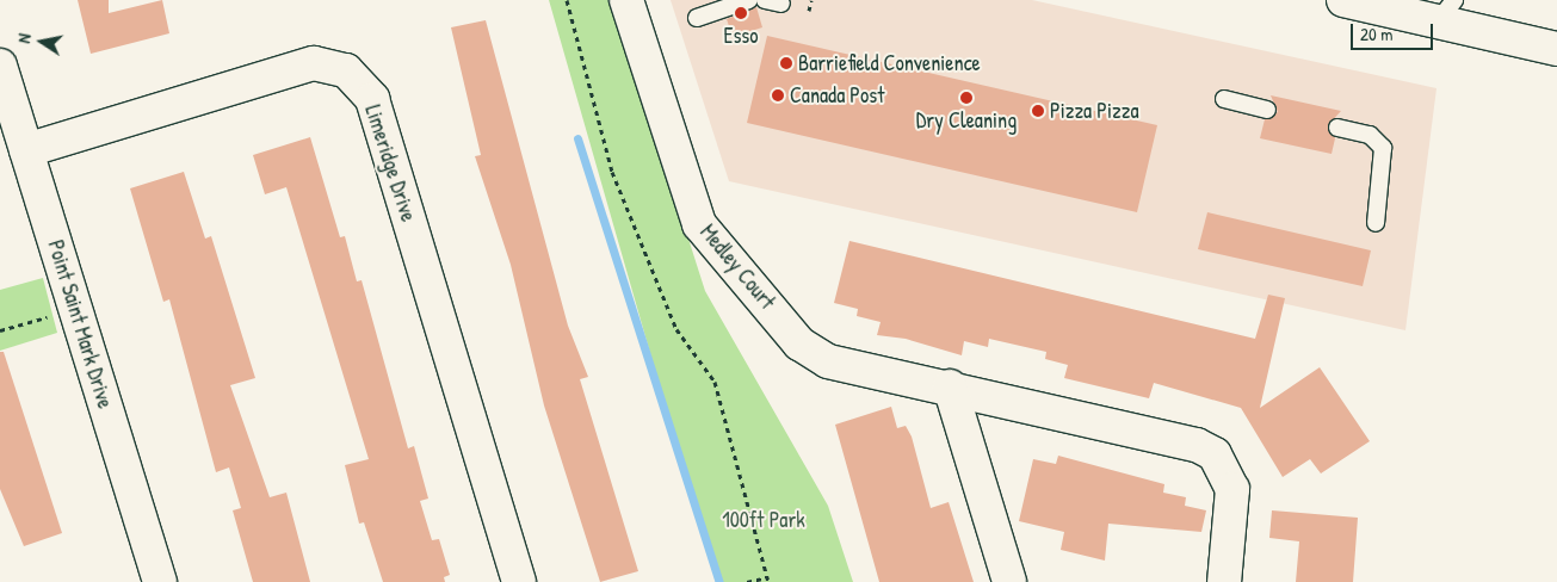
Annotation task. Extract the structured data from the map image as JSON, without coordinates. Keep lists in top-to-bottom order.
{
  "streets": {
    "street": ["Limeridge Drive", "Medley Court", "Point Saint Mark Drive"]
  },
  "crossings": [
    ["Limeridge Drive", "Point Saint Mark Drive"]
  ],
  "parks": ["100ft Park"],
  "places": [
    "Esso",
    "Barriefield Convenience",
    "Canada Post",
    "Dry Cleaning",
    "Pizza Pizza"
  ],
  "scale_bar": "20 m",
  "north": "left"
}
